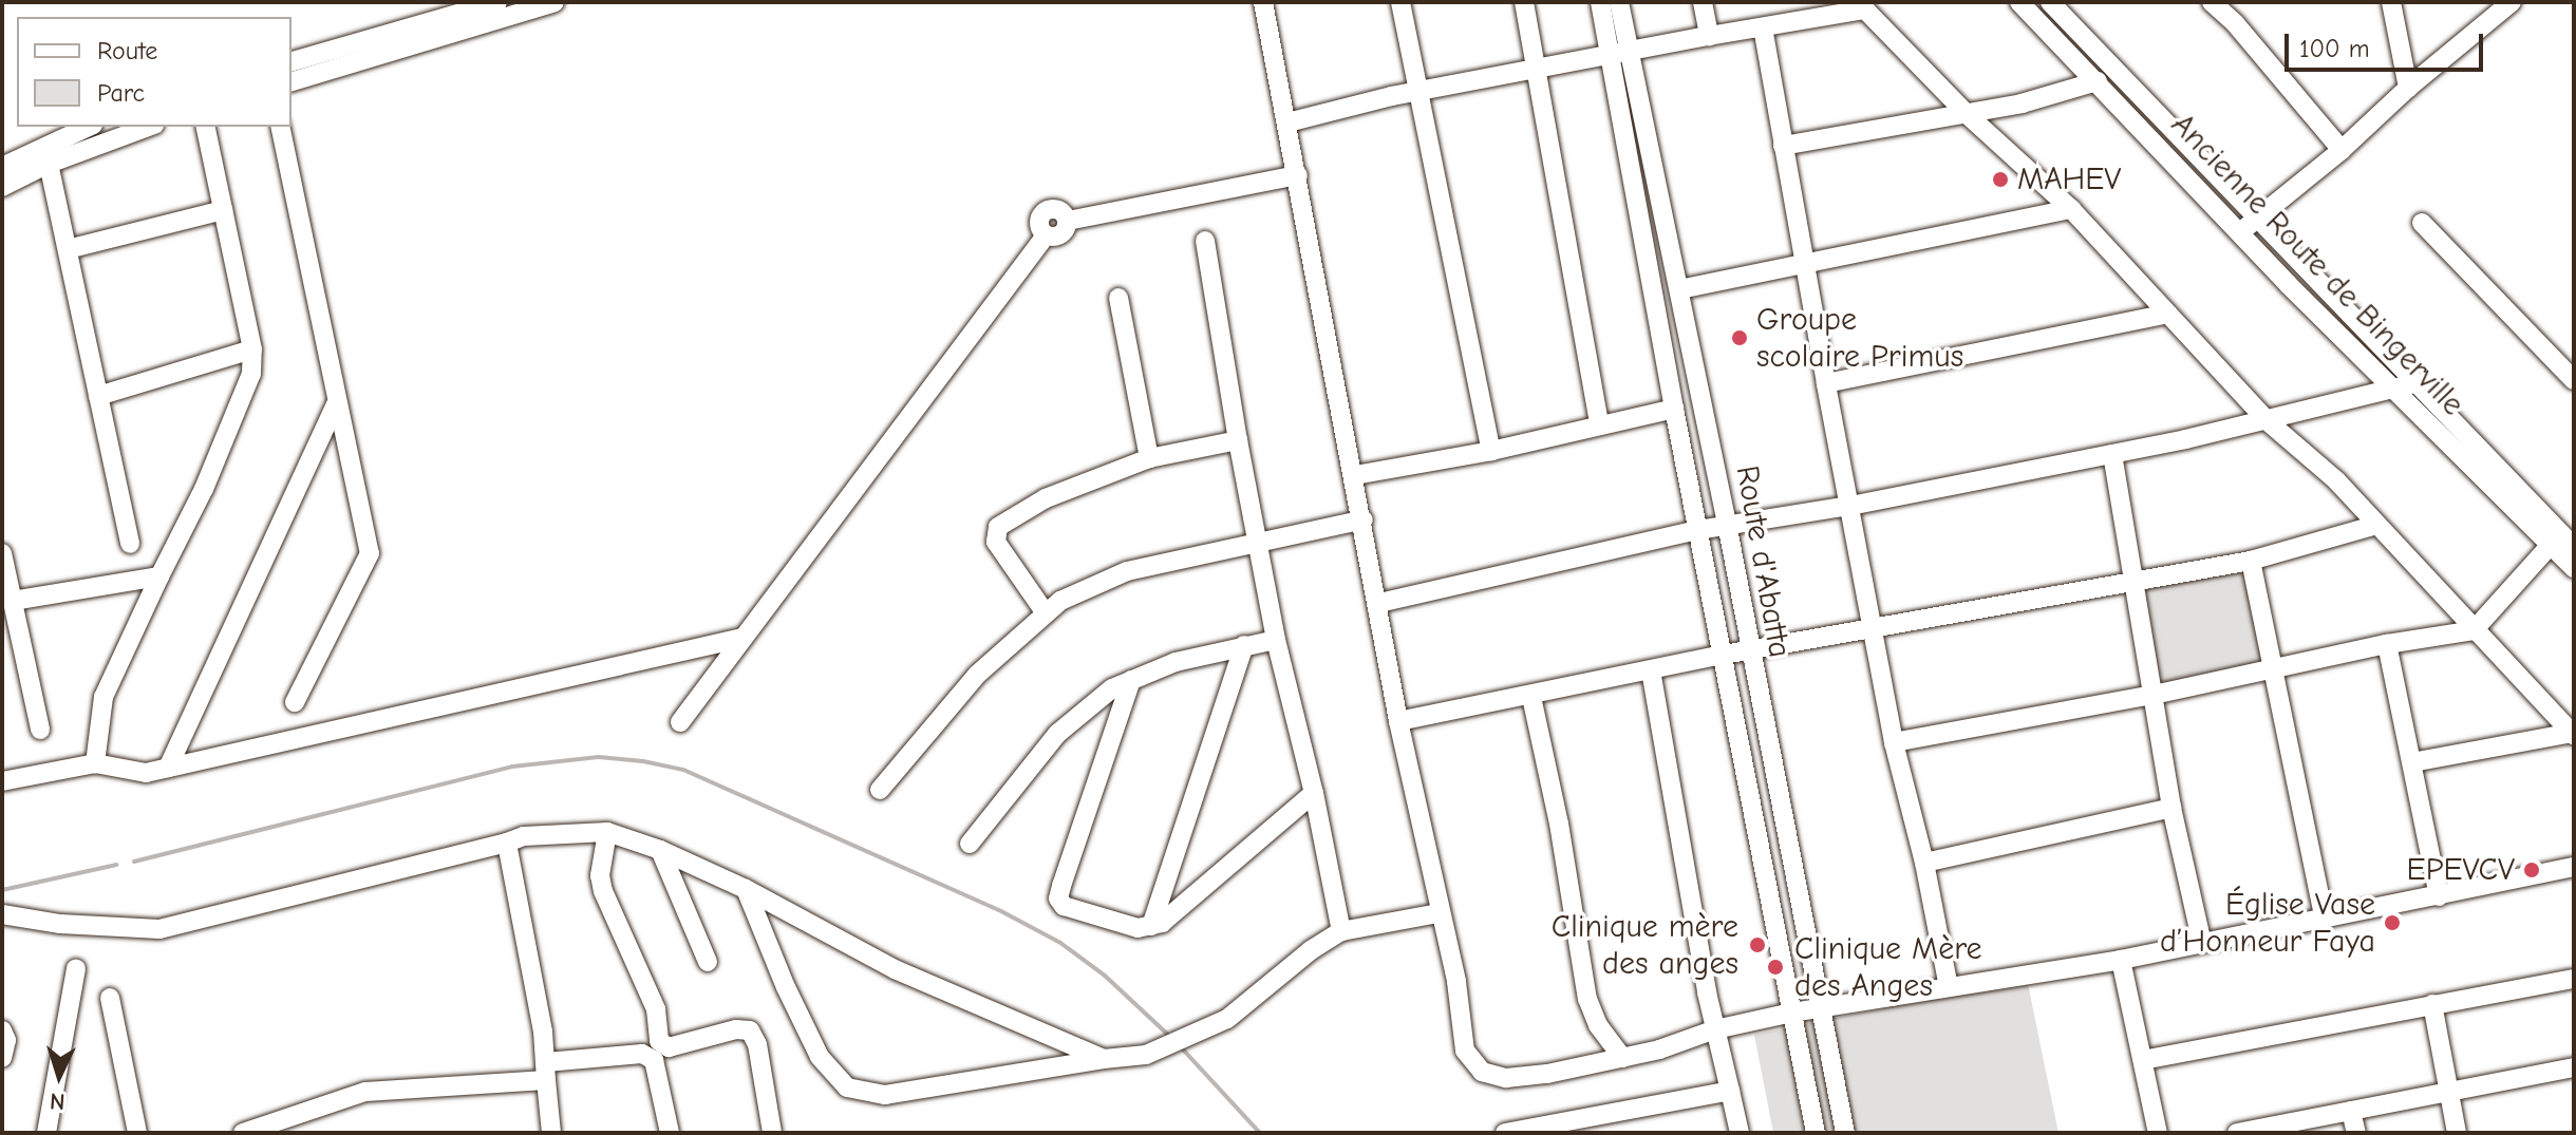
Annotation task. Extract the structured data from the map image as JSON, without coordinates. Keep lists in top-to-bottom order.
{
  "streets": {
    "street": ["Ancienne Route de Bingerville", "Route d'Abatta"]
  },
  "places": [
    "MAHEV",
    "Groupe scolaire Primus",
    "EPEVCV",
    "Église Vase d’Honneur Faya",
    "Clinique mère des anges",
    "Clinique Mère des Anges"
  ],
  "legend": ["Route", "Parc"],
  "scale_bar": "100 m",
  "north": "bottom"
}
